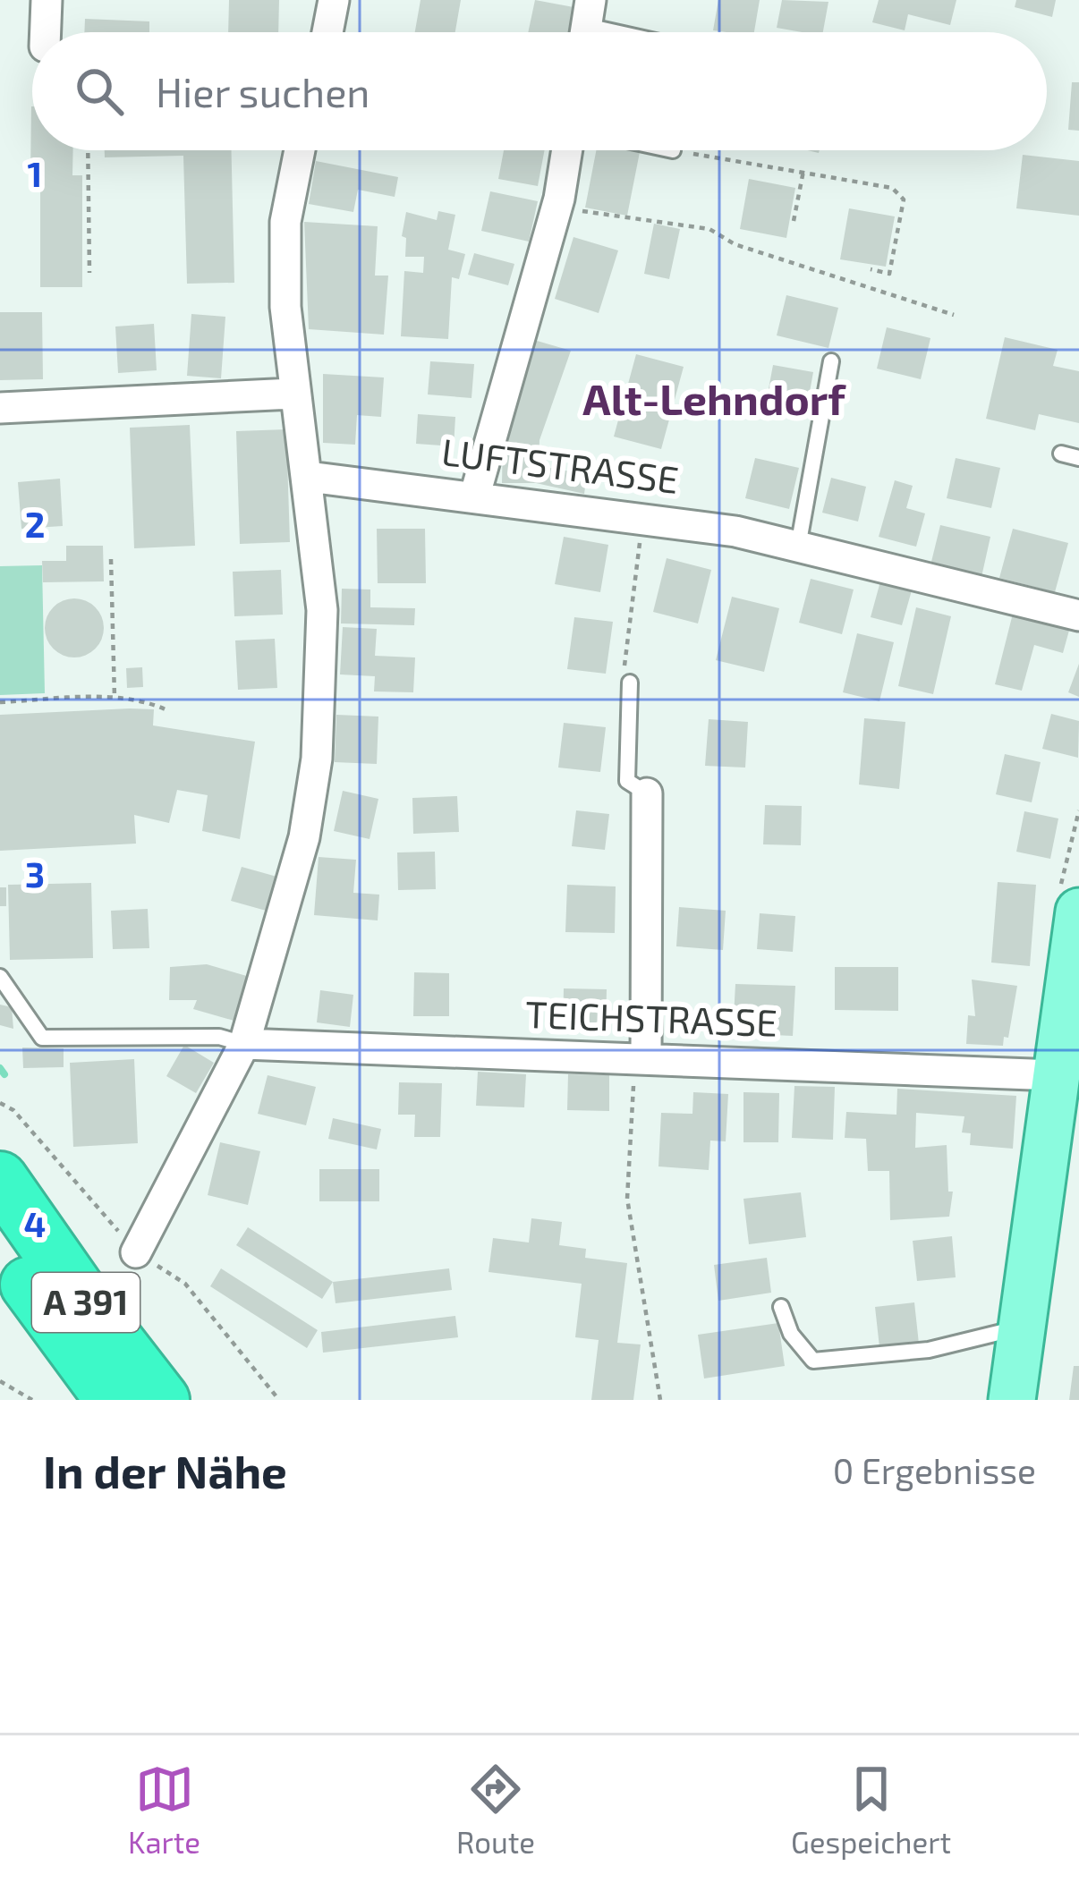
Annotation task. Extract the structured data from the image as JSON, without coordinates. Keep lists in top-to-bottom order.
{
  "streets": {
    "highway": ["A 391"],
    "street": ["LUFTSTRASSE", "TEICHSTRASSE"]
  },
  "districts": ["Alt-Lehndorf"],
  "page": {
    "search": "Hier suchen",
    "heading": ["In der Nähe", "0 Ergebnisse"],
    "nav": ["Karte", "Route", "Gespeichert"]
  },
  "grid": {
    "rows": [
      "1",
      "2",
      "3",
      "4"
    ]
  }
}
